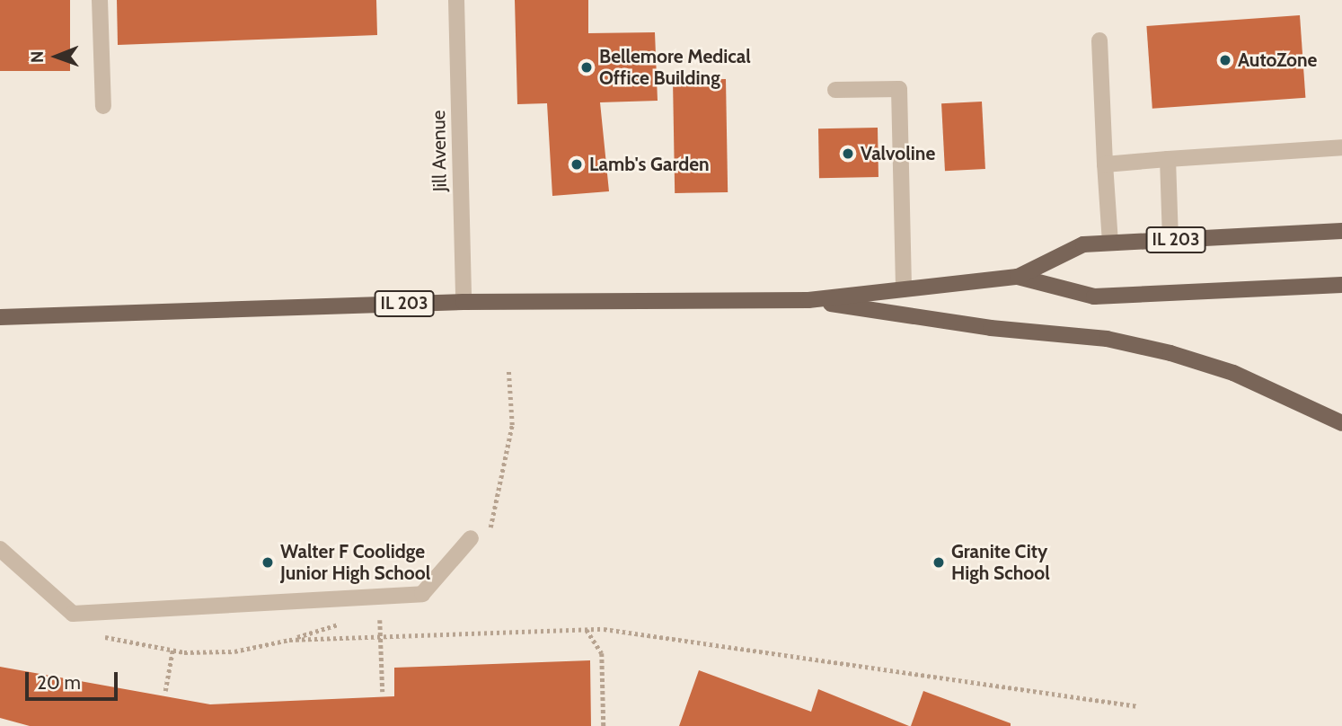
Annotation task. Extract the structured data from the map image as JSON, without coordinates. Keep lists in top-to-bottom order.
{
  "streets": {
    "main road": ["IL 203"],
    "street": ["Jill Avenue"]
  },
  "crossings": [
    ["Jill Avenue", "IL 203"]
  ],
  "places": [
    "AutoZone",
    "Bellemore Medical Office Building",
    "Valvoline",
    "Lamb's Garden",
    "Walter F Coolidge Junior High School",
    "Granite City High School"
  ],
  "scale_bar": "20 m",
  "north": "left"
}
